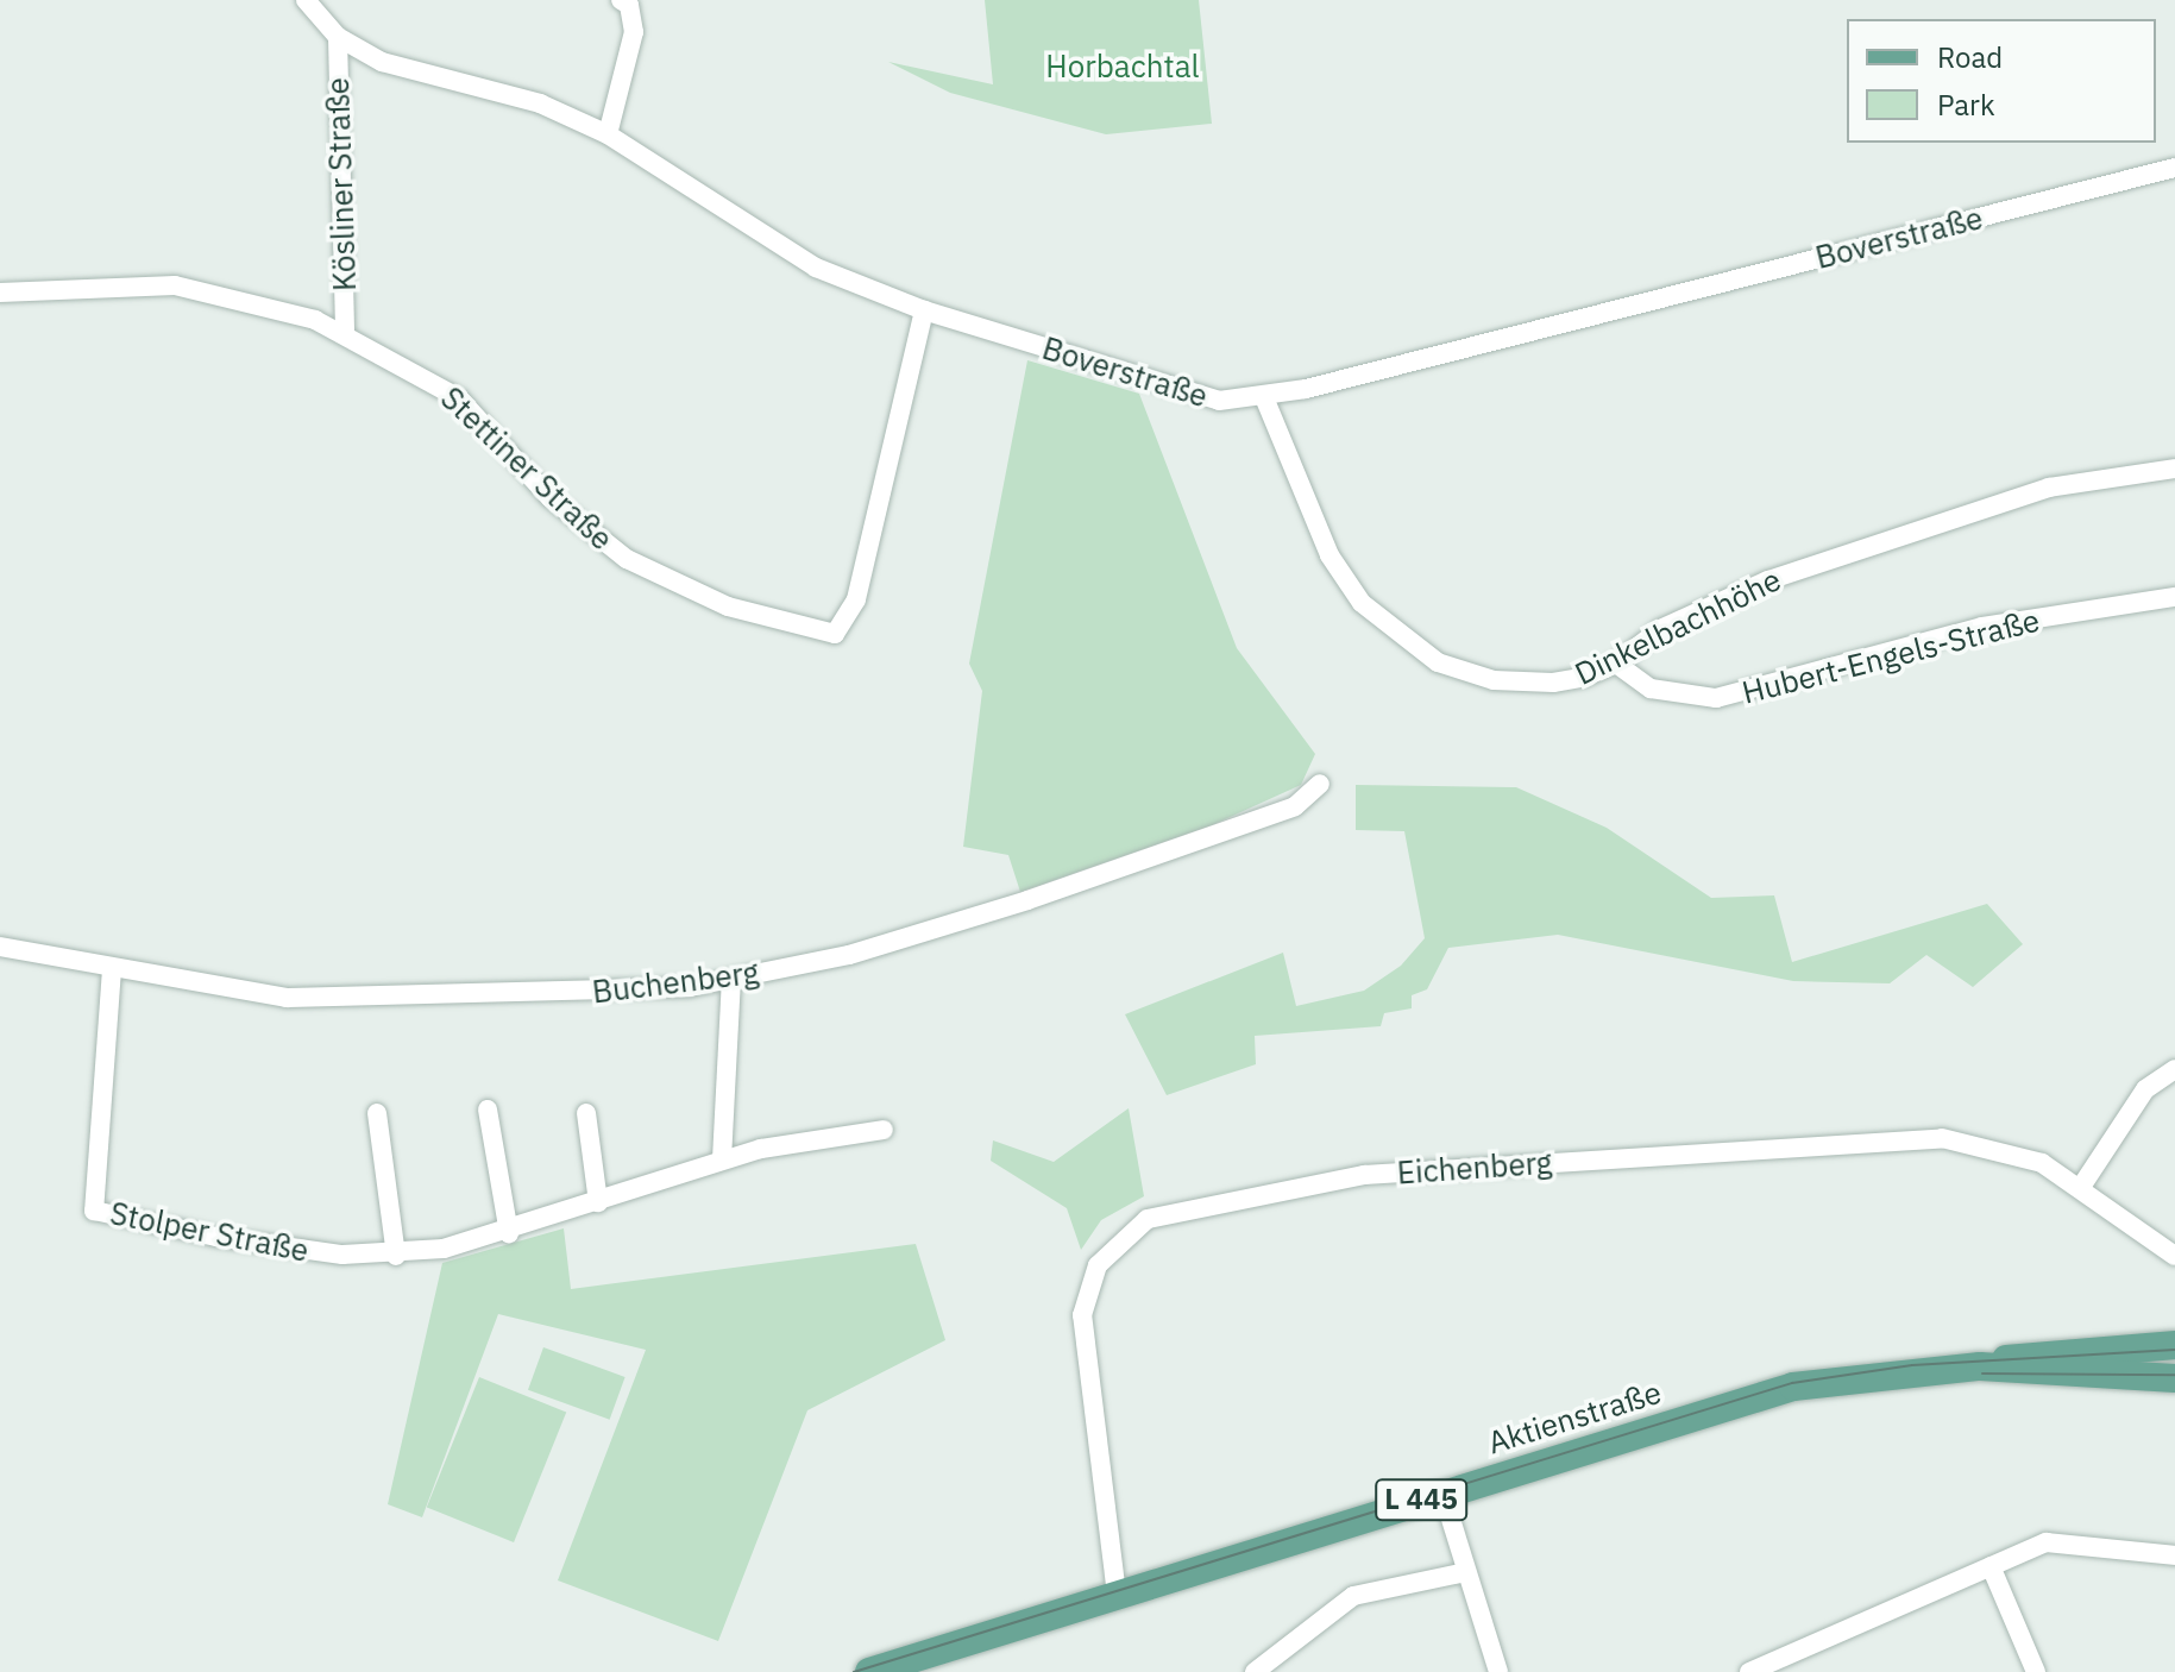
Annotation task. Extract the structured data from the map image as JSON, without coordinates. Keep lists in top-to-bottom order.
{
  "streets": {
    "main road": ["Aktienstraße", "L 445"],
    "street": [
      "Kösliner Straße",
      "Boverstraße",
      "Stettiner Straße",
      "Dinkelbachhöhe",
      "Hubert-Engels-Straße",
      "Buchenberg",
      "Eichenberg",
      "Stolper Straße"
    ]
  },
  "crossings": [
    ["Kösliner Straße", "Boverstraße"],
    ["Kösliner Straße", "Stettiner Straße"],
    ["Boverstraße", "Stettiner Straße"],
    ["Boverstraße", "Dinkelbachhöhe"],
    ["Dinkelbachhöhe", "Hubert-Engels-Straße"],
    ["Buchenberg", "Stolper Straße"],
    ["Eichenberg", "Aktienstraße"]
  ],
  "parks": ["Horbachtal"],
  "legend": ["Road", "Park"]
}
